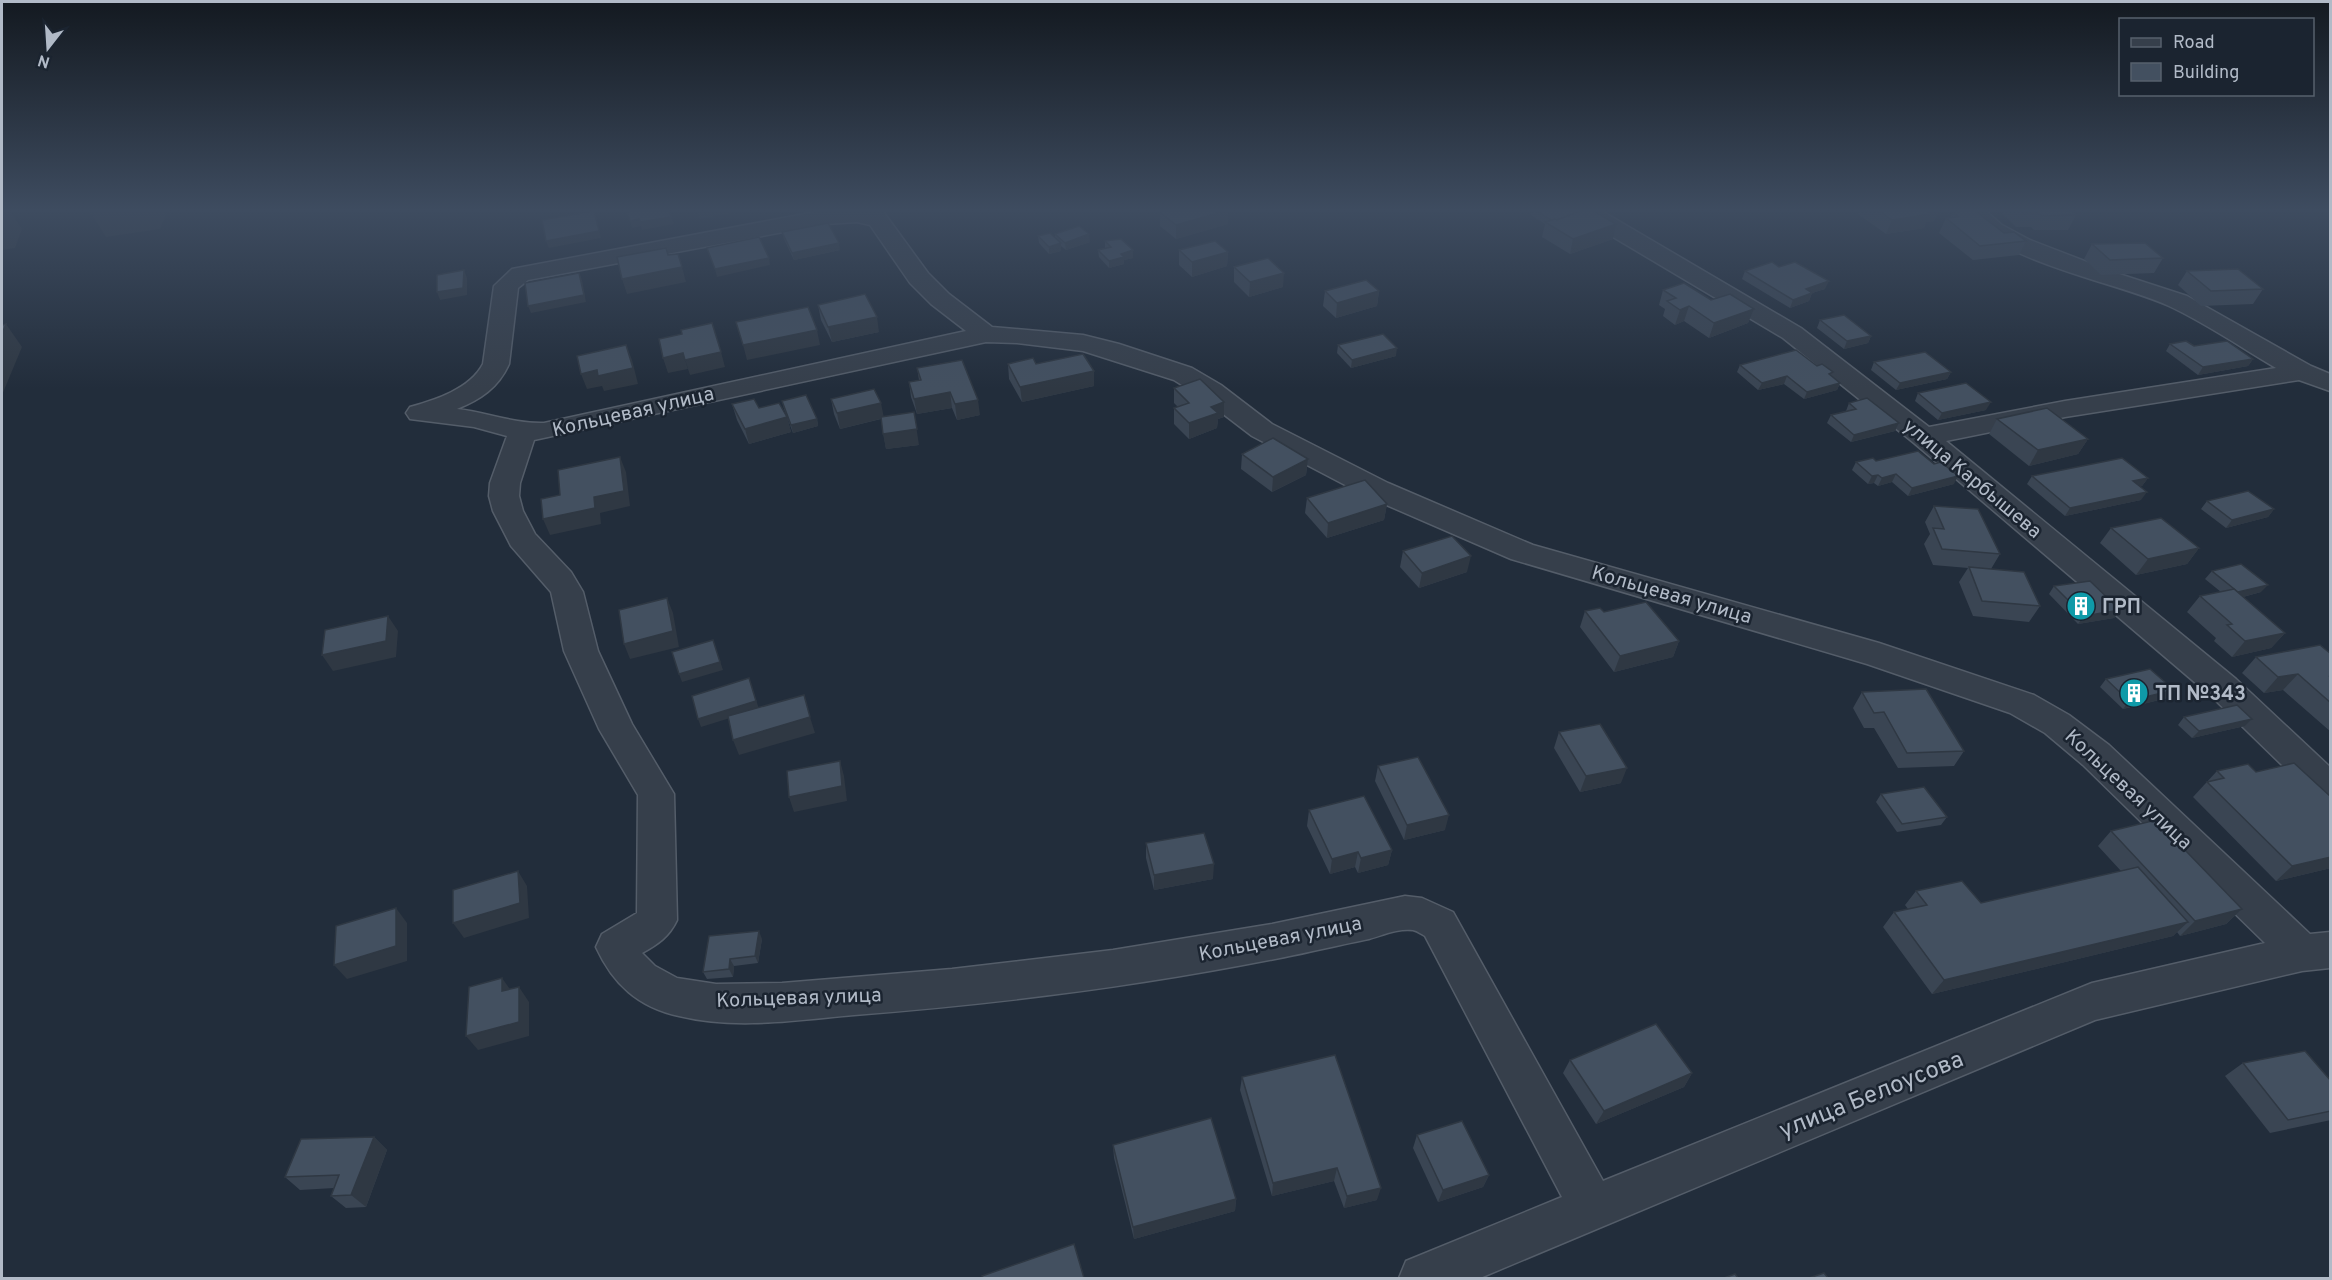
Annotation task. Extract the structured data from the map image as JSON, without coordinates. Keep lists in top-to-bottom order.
{
  "streets": {
    "street": ["Кольцевая улица", "улица Карбышева", "улица Белоусова"]
  },
  "crossings": [
    ["Кольцевая улица", "улица Белоусова"]
  ],
  "places": {
    "building": ["ГРП", "ТП №343"]
  },
  "legend": ["Road", "Building"],
  "north": "bottom"
}
